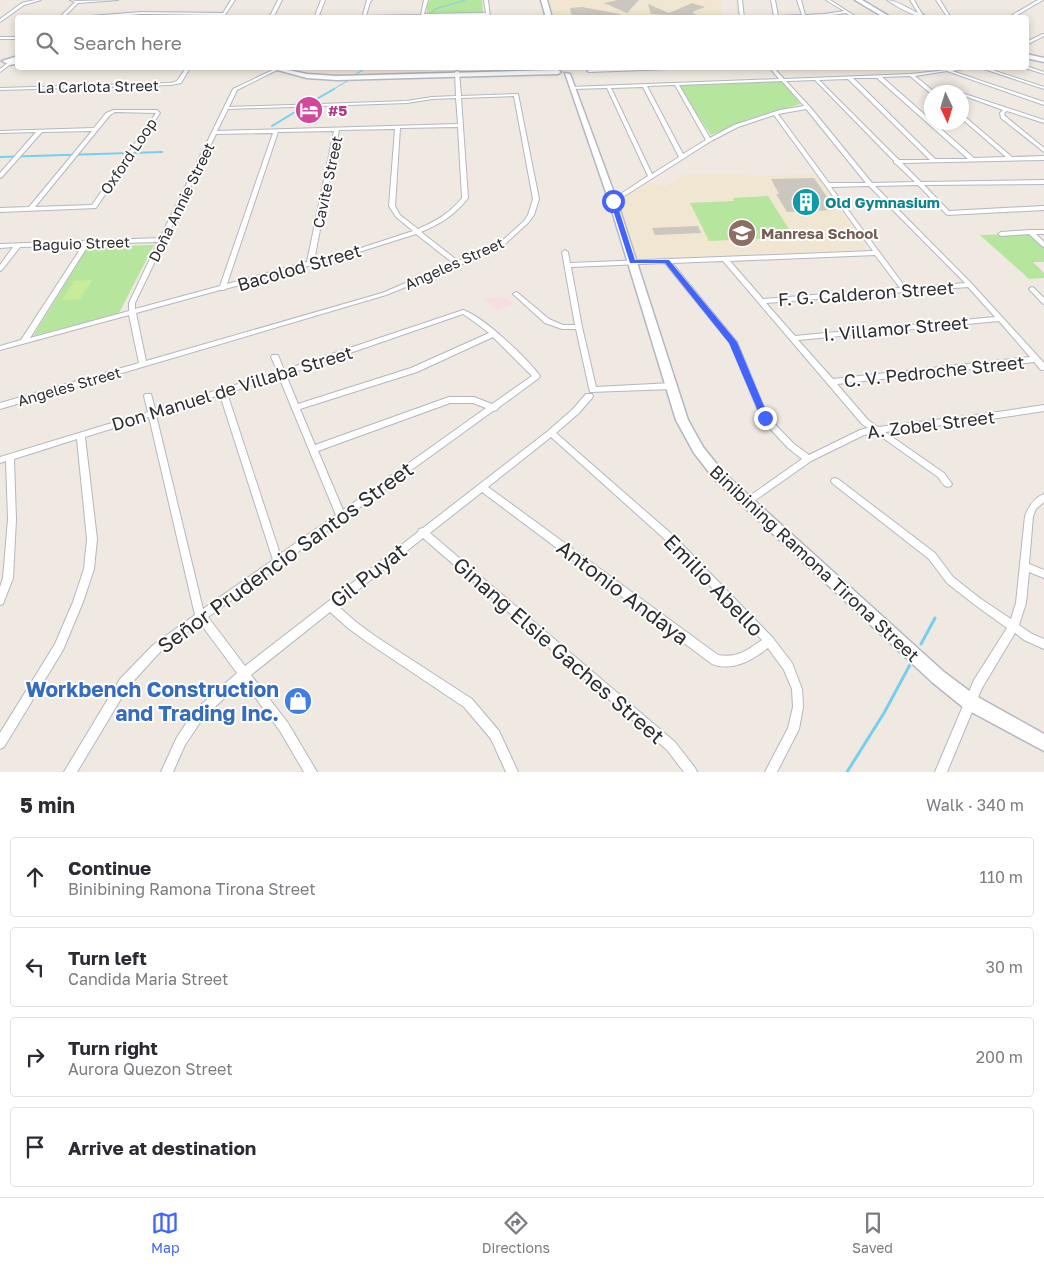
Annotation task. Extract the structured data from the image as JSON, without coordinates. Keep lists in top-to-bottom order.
{
  "streets": {
    "street": [
      "La Carlota Street",
      "Oxford Loop",
      "Cavite Street",
      "Doña Annie Street",
      "Baguio Street",
      "Angeles Street",
      "Bacolod Street",
      "F. G. Calderon Street",
      "I. Villamor Street",
      "C. V. Pedroche Street",
      "Don Manuel de Villaba Street",
      "A. Zobel Street",
      "Señor Prudencio Santos Street",
      "Binibining Ramona Tirona Street",
      "Gil Puyat",
      "Emilio Abello",
      "Antonio Andaya",
      "Ginang Elsie Gaches Street"
    ]
  },
  "crossings": [
    ["Cavite Street", "Bacolod Street"],
    ["Doña Annie Street", "Baguio Street"],
    ["Doña Annie Street", "Angeles Street"],
    ["Doña Annie Street", "Bacolod Street"],
    ["Angeles Street", "Bacolod Street"],
    ["Don Manuel de Villaba Street", "Señor Prudencio Santos Street"],
    ["A. Zobel Street", "Binibining Ramona Tirona Street"],
    ["Gil Puyat", "Emilio Abello"],
    ["Gil Puyat", "Antonio Andaya"],
    ["Gil Puyat", "Ginang Elsie Gaches Street"],
    ["Emilio Abello", "Antonio Andaya"]
  ],
  "places": {
    "hotel": ["#5"],
    "building": ["Old Gymnasium"],
    "school or university": ["Manresa School"],
    "shop": ["Workbench Construction and Trading Inc."]
  },
  "north": "bottom",
  "page": {
    "search": "Search here",
    "heading": ["5 min", "Walk · 340 m"],
    "list": [
      ["Continue", "Binibining Ramona Tirona Street", "110 m"],
      ["Turn left", "Candida Maria Street", "30 m"],
      ["Turn right", "Aurora Quezon Street", "200 m"],
      "Arrive at destination"
    ],
    "nav": ["Map", "Directions", "Saved"]
  }
}
